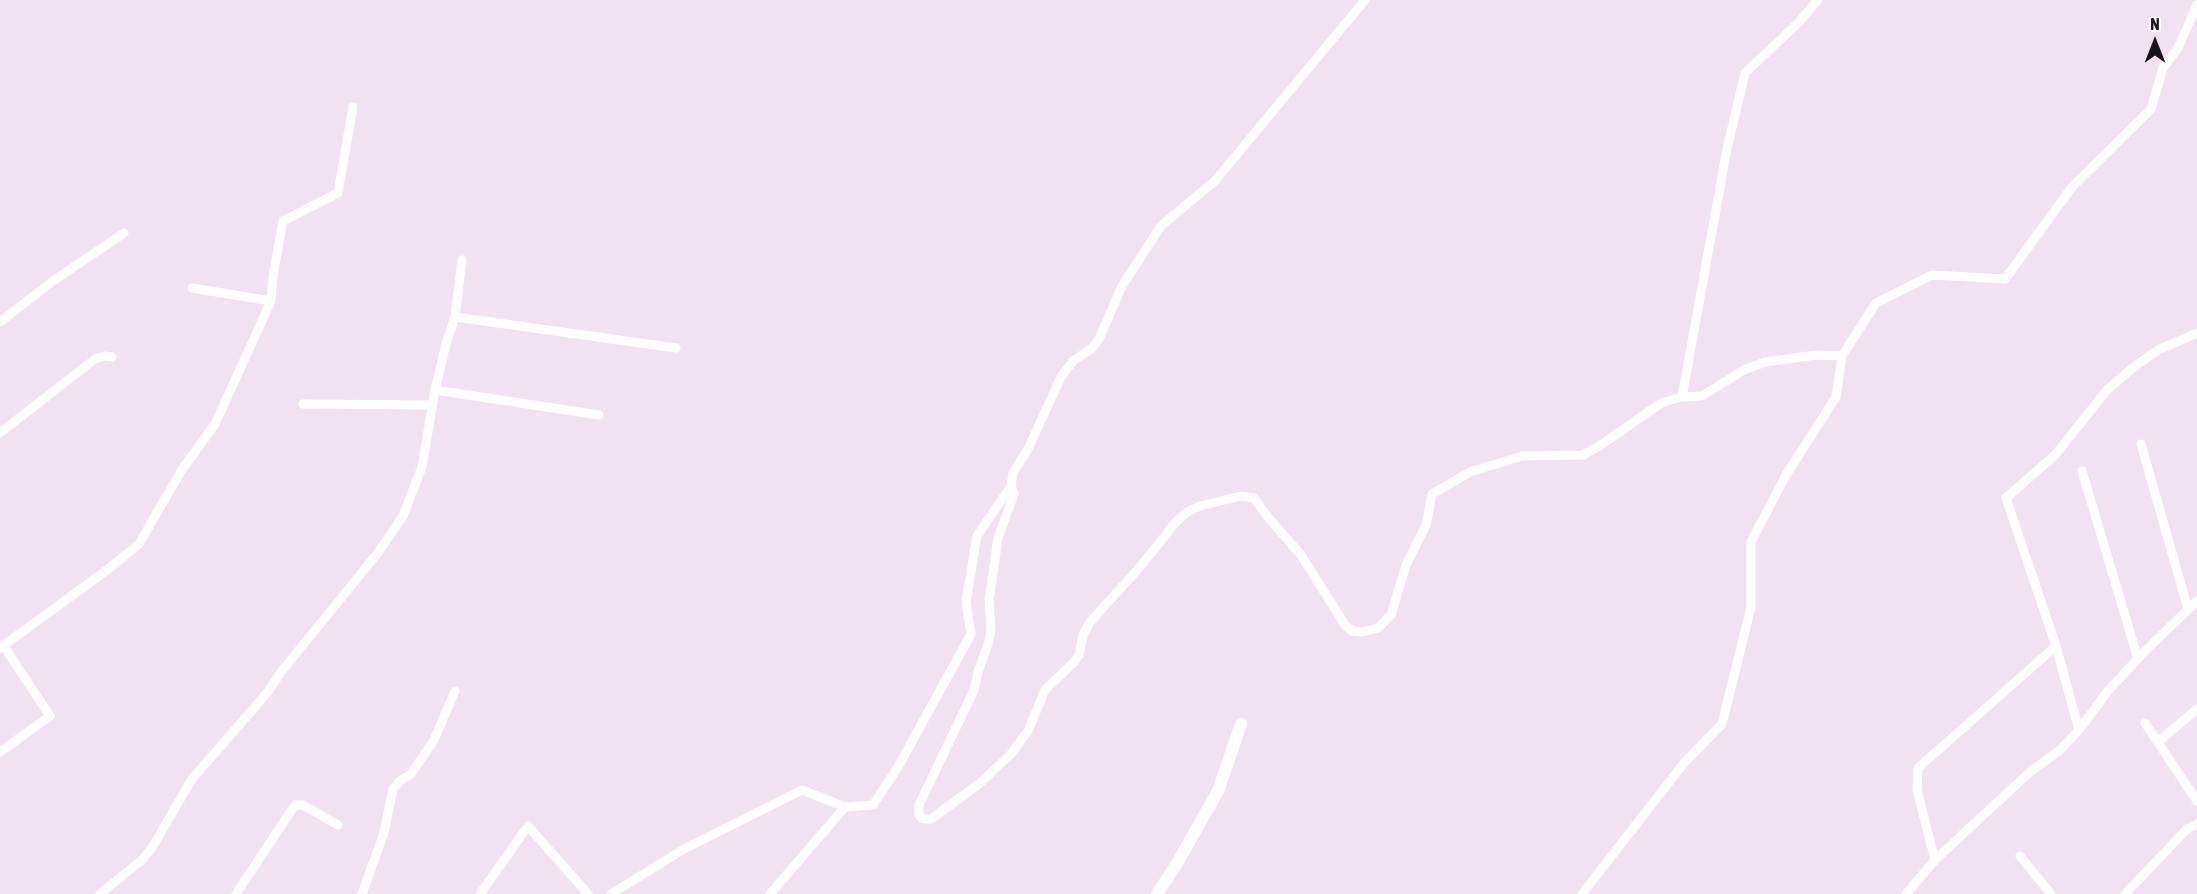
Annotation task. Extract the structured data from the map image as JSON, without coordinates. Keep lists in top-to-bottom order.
{
  "north": "top"
}
